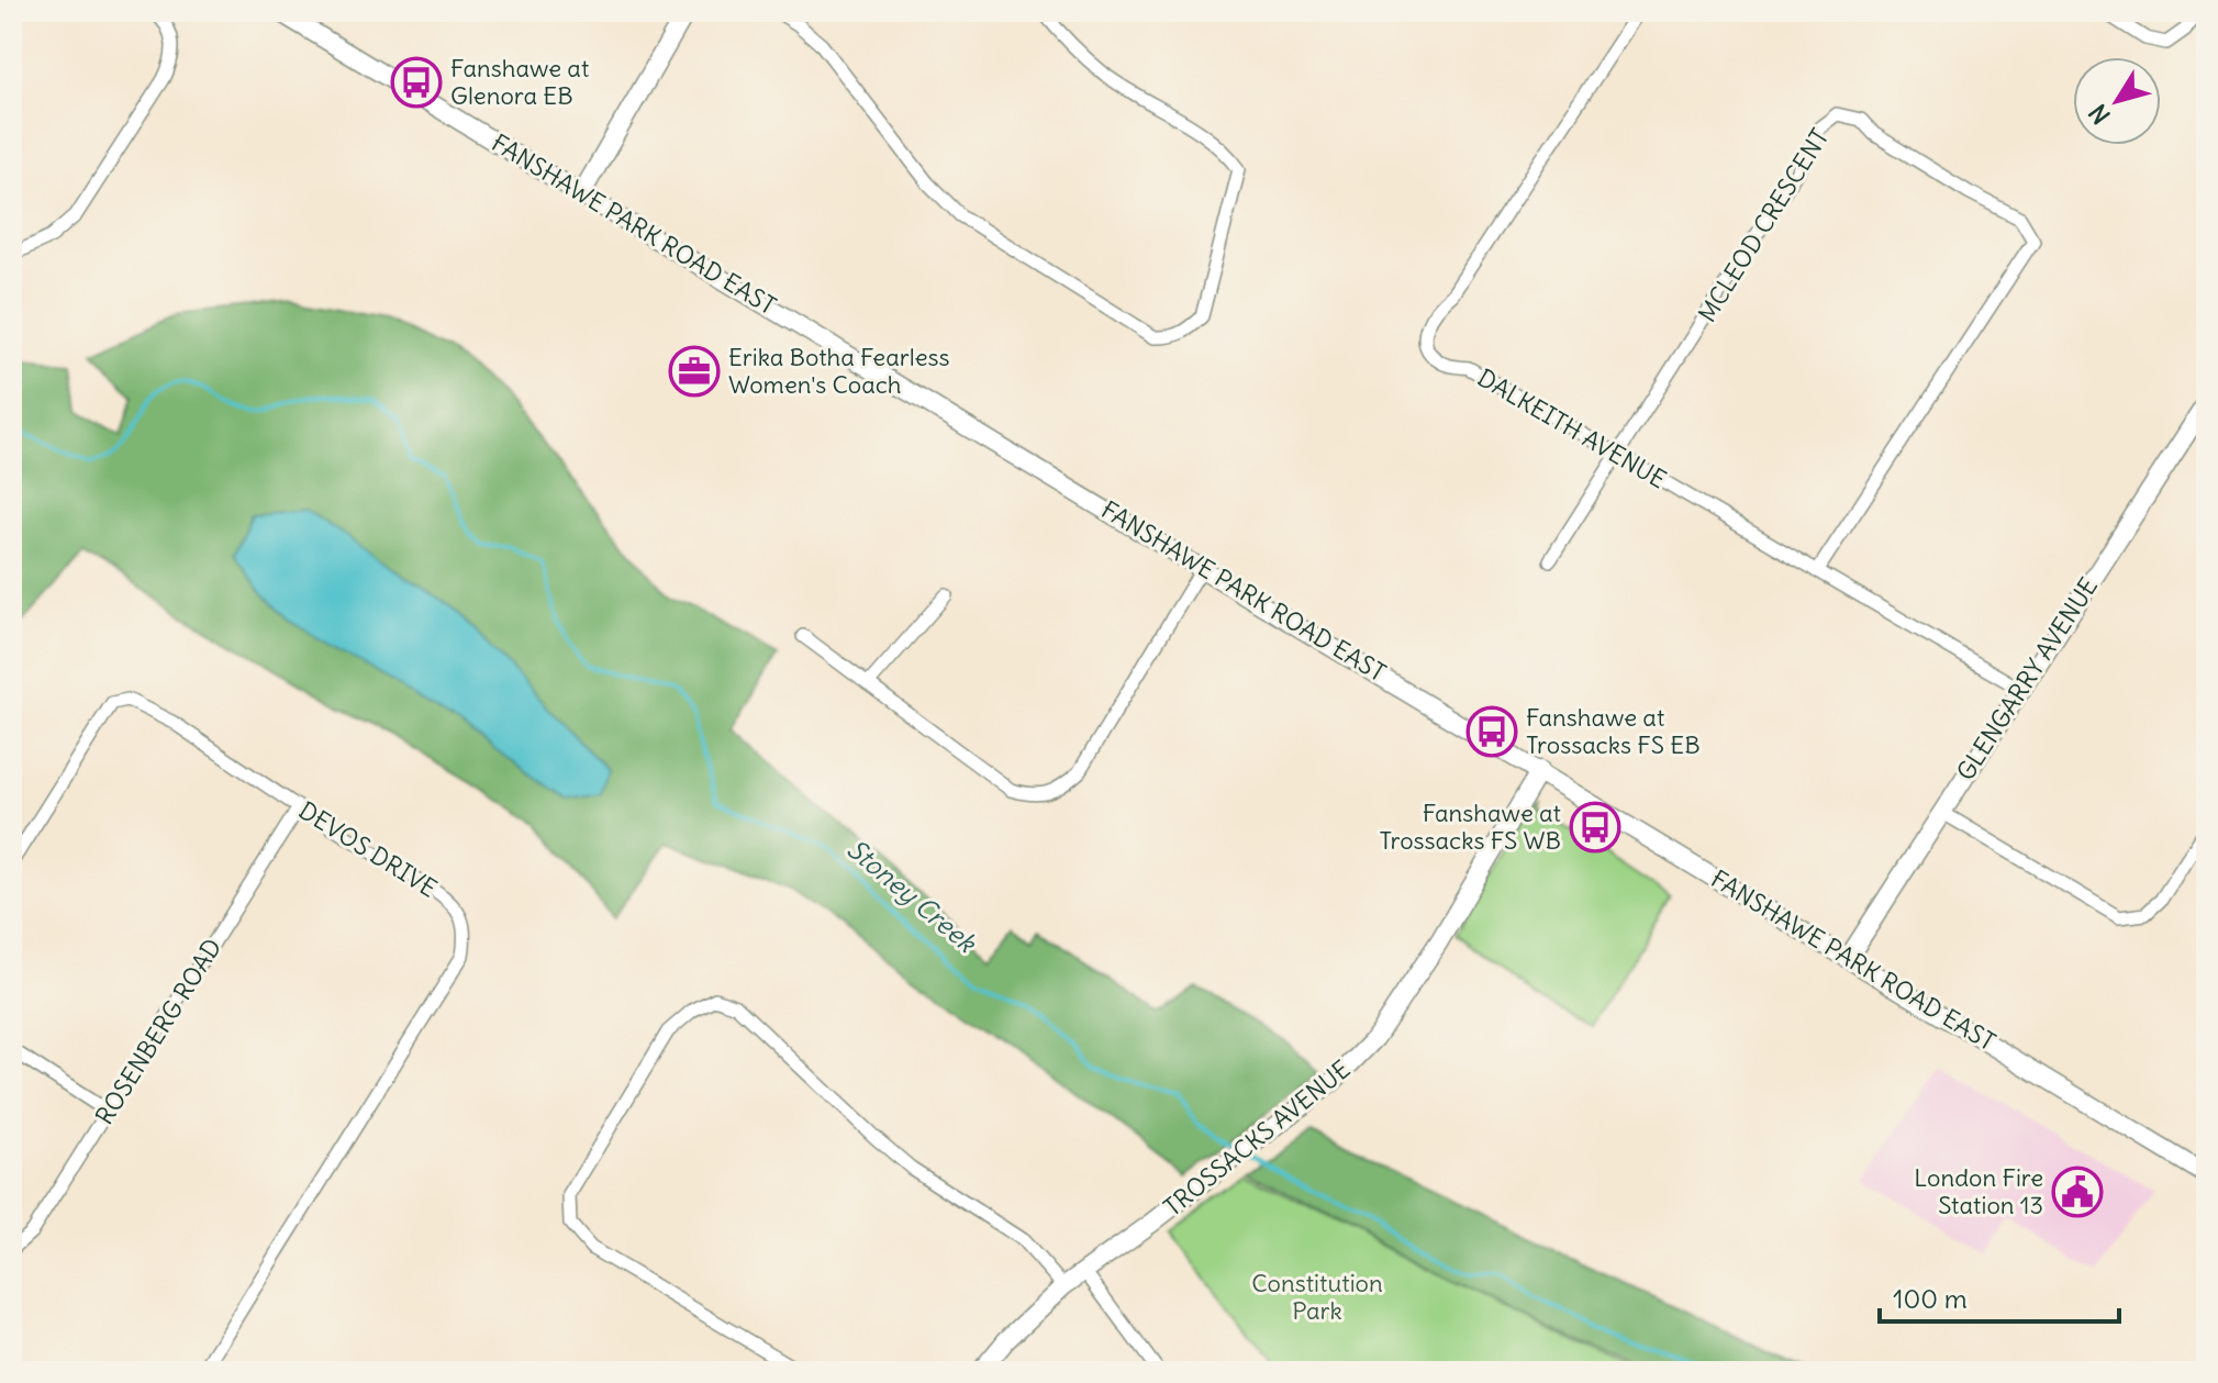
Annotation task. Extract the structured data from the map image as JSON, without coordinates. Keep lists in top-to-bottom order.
{
  "streets": {
    "main road": ["FANSHAWE PARK ROAD EAST", "GLENGARRY AVENUE", "TROSSACKS AVENUE"],
    "street": [
      "MCLEOD CRESCENT",
      "DALKEITH AVENUE",
      "DEVOS DRIVE",
      "ROSENBERG ROAD"
    ]
  },
  "crossings": [
    ["FANSHAWE PARK ROAD EAST", "GLENGARRY AVENUE"],
    ["FANSHAWE PARK ROAD EAST", "TROSSACKS AVENUE"],
    ["MCLEOD CRESCENT", "DALKEITH AVENUE"],
    ["DALKEITH AVENUE", "GLENGARRY AVENUE"],
    ["DEVOS DRIVE", "ROSENBERG ROAD"]
  ],
  "water": ["Stoney Creek"],
  "parks": ["Constitution Park"],
  "places": {
    "bus stop": ["Fanshawe at Glenora EB", "Fanshawe at Trossacks FS EB", "Fanshawe at Trossacks FS WB"],
    "office": ["Erika Botha Fearless Women's Coach"],
    "public building": ["London Fire Station 13"]
  },
  "scale_bar": "100 m",
  "north": "bottom left"
}
